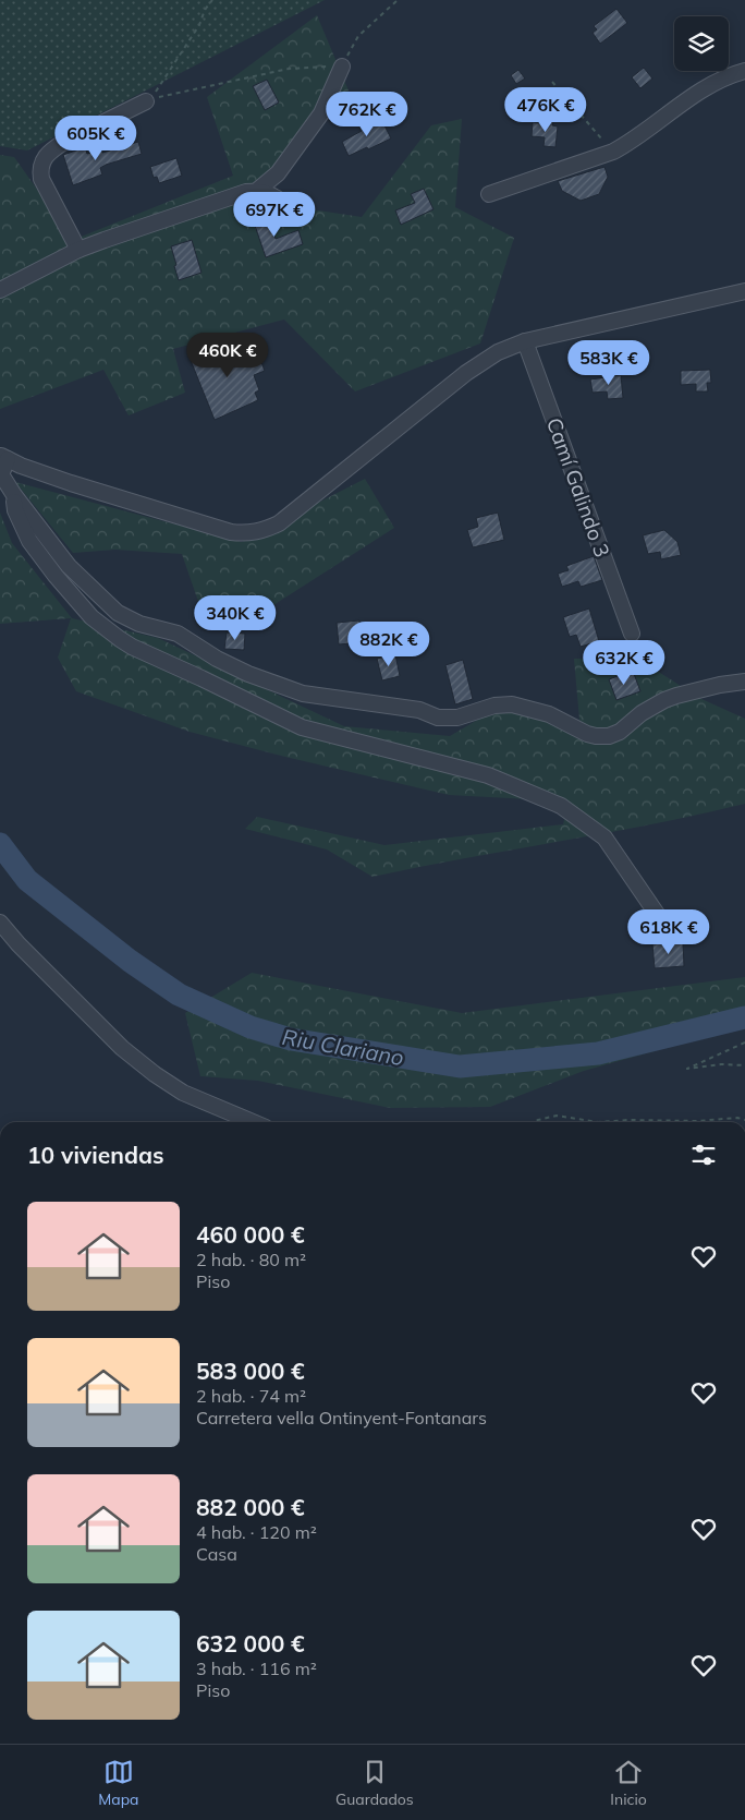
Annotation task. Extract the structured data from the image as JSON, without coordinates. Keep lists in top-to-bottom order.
{
  "streets": {
    "street": ["Camí Galindo 3"]
  },
  "water": ["Riu Clariano"],
  "page": {
    "price": [
      "476K €",
      "762K €",
      "605K €",
      "697K €",
      "460K €",
      "583K €",
      "340K €",
      "882K €",
      "632K €",
      "618K €"
    ],
    "heading": "10 viviendas",
    "list": [
      {
        "name": "460 000 €",
        "note": "2 hab. · 80 m² · Piso"
      },
      {
        "name": "583 000 €",
        "note": "2 hab. · 74 m² · Carretera vella Ontinyent-Fontanars"
      },
      {
        "name": "882 000 €",
        "note": "4 hab. · 120 m² · Casa"
      },
      {
        "name": "632 000 €",
        "note": "3 hab. · 116 m² · Piso"
      }
    ],
    "tabs": ["Mapa", "Guardados", "Inicio"]
  }
}
